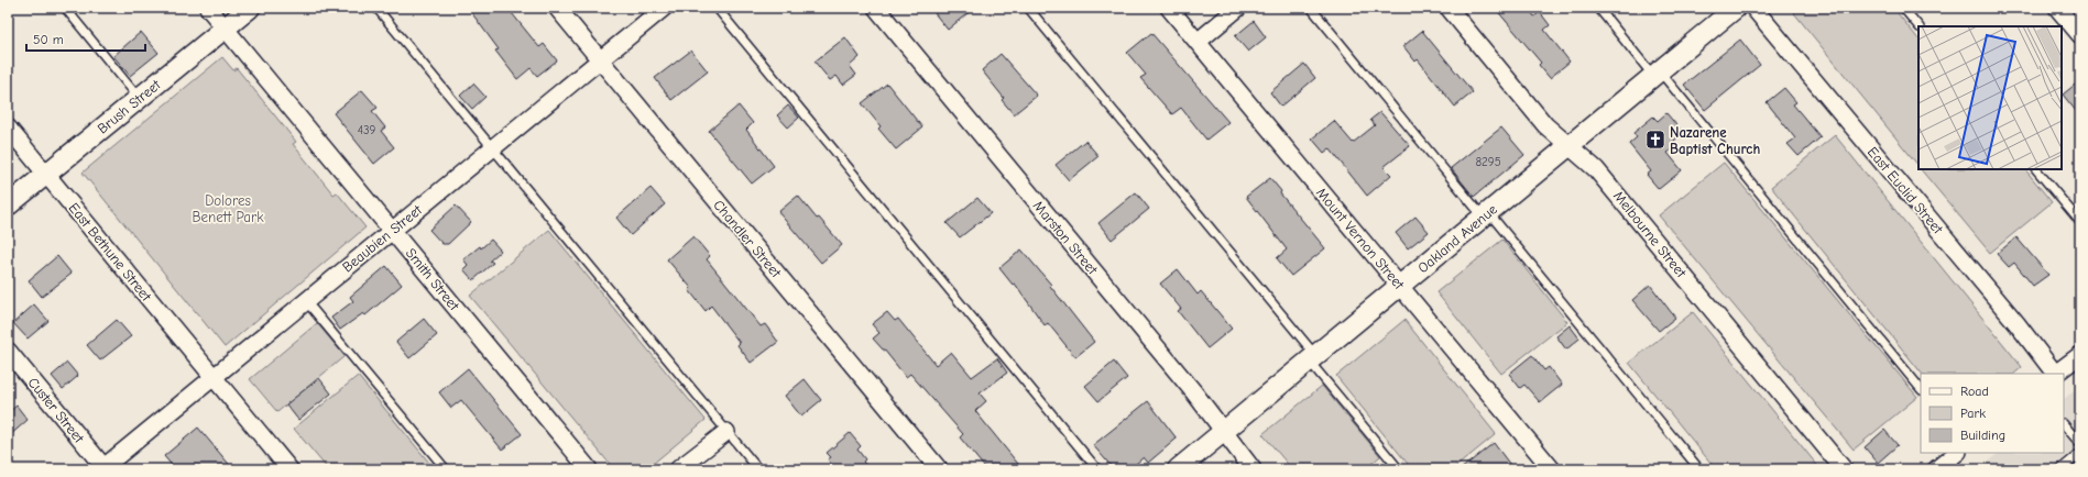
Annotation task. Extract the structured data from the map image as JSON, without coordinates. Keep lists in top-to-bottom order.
{
  "streets": {
    "street": [
      "Brush Street",
      "East Euclid Street",
      "Melbourne Street",
      "Marston Street",
      "Beaubien Street",
      "Chandler Street",
      "Mount Vernon Street",
      "Oakland Avenue",
      "East Bethune Street",
      "Smith Street",
      "Custer Street"
    ]
  },
  "crossings": [
    ["Brush Street", "East Bethune Street"],
    ["Brush Street", "Smith Street"],
    ["Melbourne Street", "Oakland Avenue"],
    ["Marston Street", "Oakland Avenue"],
    ["Beaubien Street", "Chandler Street"],
    ["Beaubien Street", "East Bethune Street"],
    ["Beaubien Street", "Smith Street"],
    ["Beaubien Street", "Custer Street"],
    ["Mount Vernon Street", "Oakland Avenue"]
  ],
  "parks": ["Dolores Benett Park"],
  "places": {
    "church": ["Nazarene Baptist Church"]
  },
  "house_numbers": ["439", "8295"],
  "legend": ["Road", "Park", "Building"],
  "scale_bar": "50 m"
}
